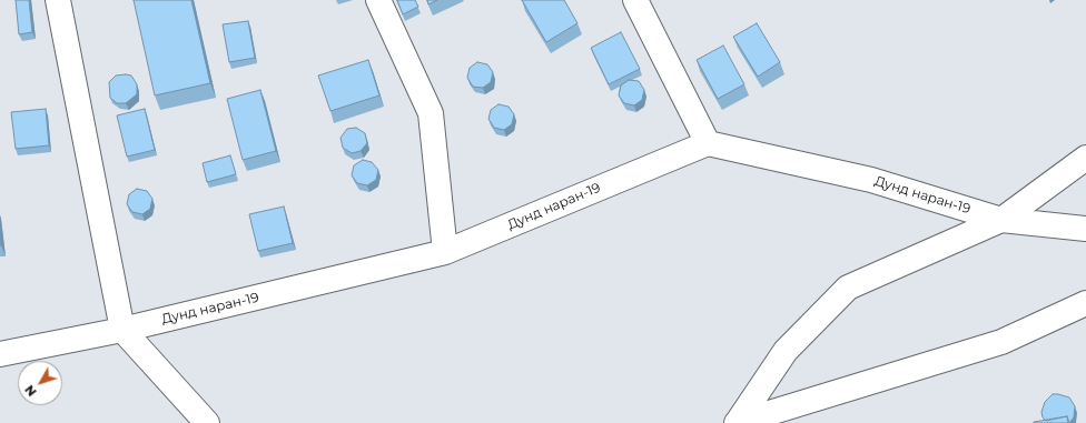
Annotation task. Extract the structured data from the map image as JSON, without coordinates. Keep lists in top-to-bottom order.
{
  "streets": {
    "street": ["Дунд наран-19"]
  },
  "north": "bottom left"
}
